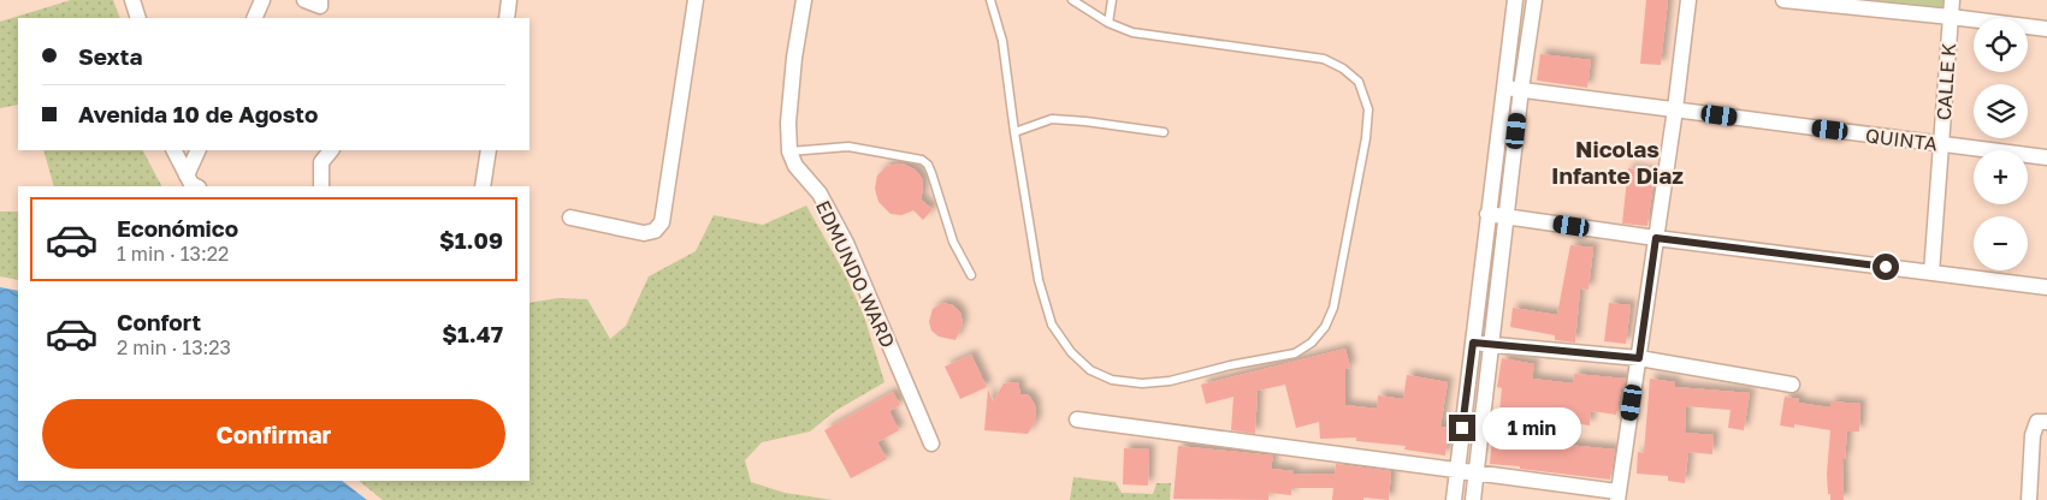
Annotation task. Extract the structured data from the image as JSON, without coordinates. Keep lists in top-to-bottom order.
{
  "streets": {
    "street": ["CALLE K", "QUINTA", "EDMUNDO WARD"]
  },
  "crossings": [
    ["CALLE K", "QUINTA"]
  ],
  "districts": ["Nicolas Infante Diaz"],
  "page": {
    "map_buttons": ["+", "−"],
    "banner": ["Sexta", "Avenida 10 de Agosto"],
    "list": [
      {
        "name": "Económico",
        "note": "1 min · 13:22",
        "value": "$1.09"
      },
      {
        "name": "Confort",
        "note": "2 min · 13:23",
        "value": "$1.47"
      }
    ],
    "buttons": "Confirmar",
    "bubble": "1 min"
  }
}
